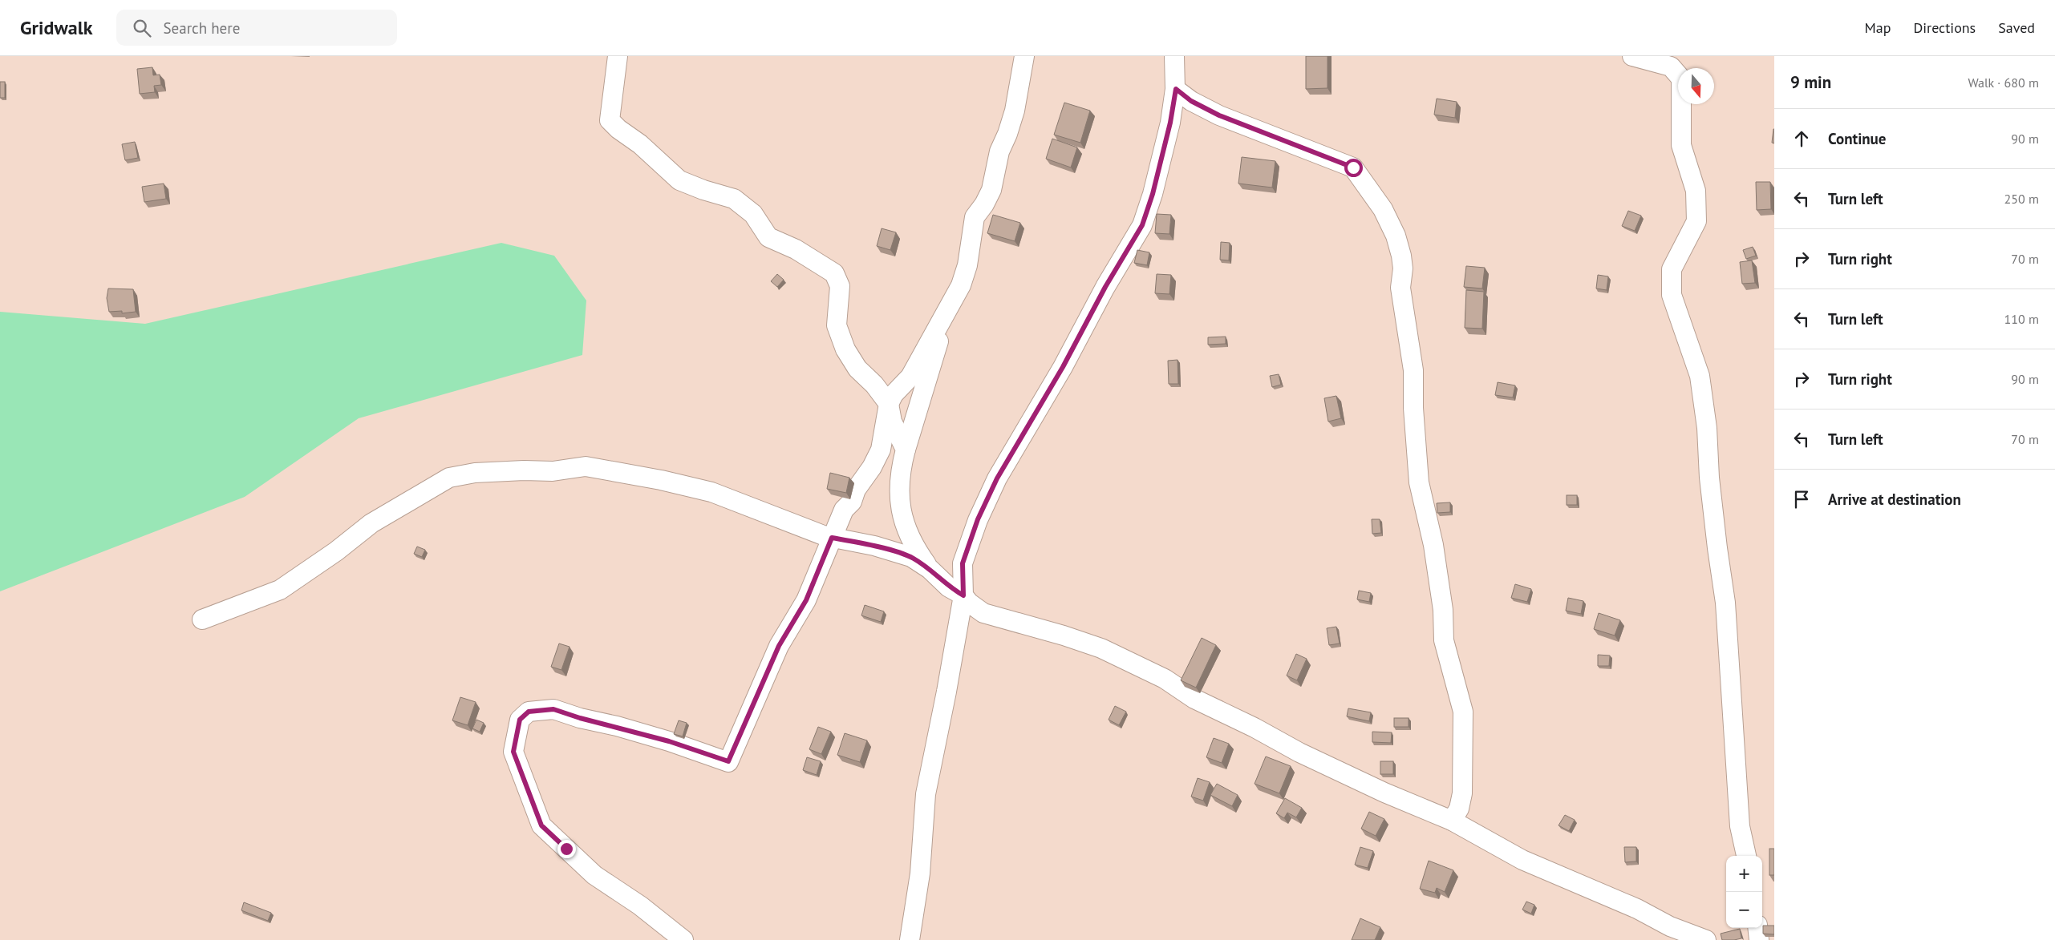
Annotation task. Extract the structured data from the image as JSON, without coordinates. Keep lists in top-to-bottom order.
{
  "north": "bottom",
  "page": {
    "header": "Gridwalk",
    "search": "Search here",
    "nav": ["Map", "Directions", "Saved"],
    "heading": ["9 min", "Walk · 680 m"],
    "list": [
      ["Continue", "90 m"],
      ["Turn left", "250 m"],
      ["Turn right", "70 m"],
      ["Turn left", "110 m"],
      ["Turn right", "90 m"],
      ["Turn left", "70 m"],
      "Arrive at destination"
    ],
    "map_buttons": ["+", "−"]
  }
}
